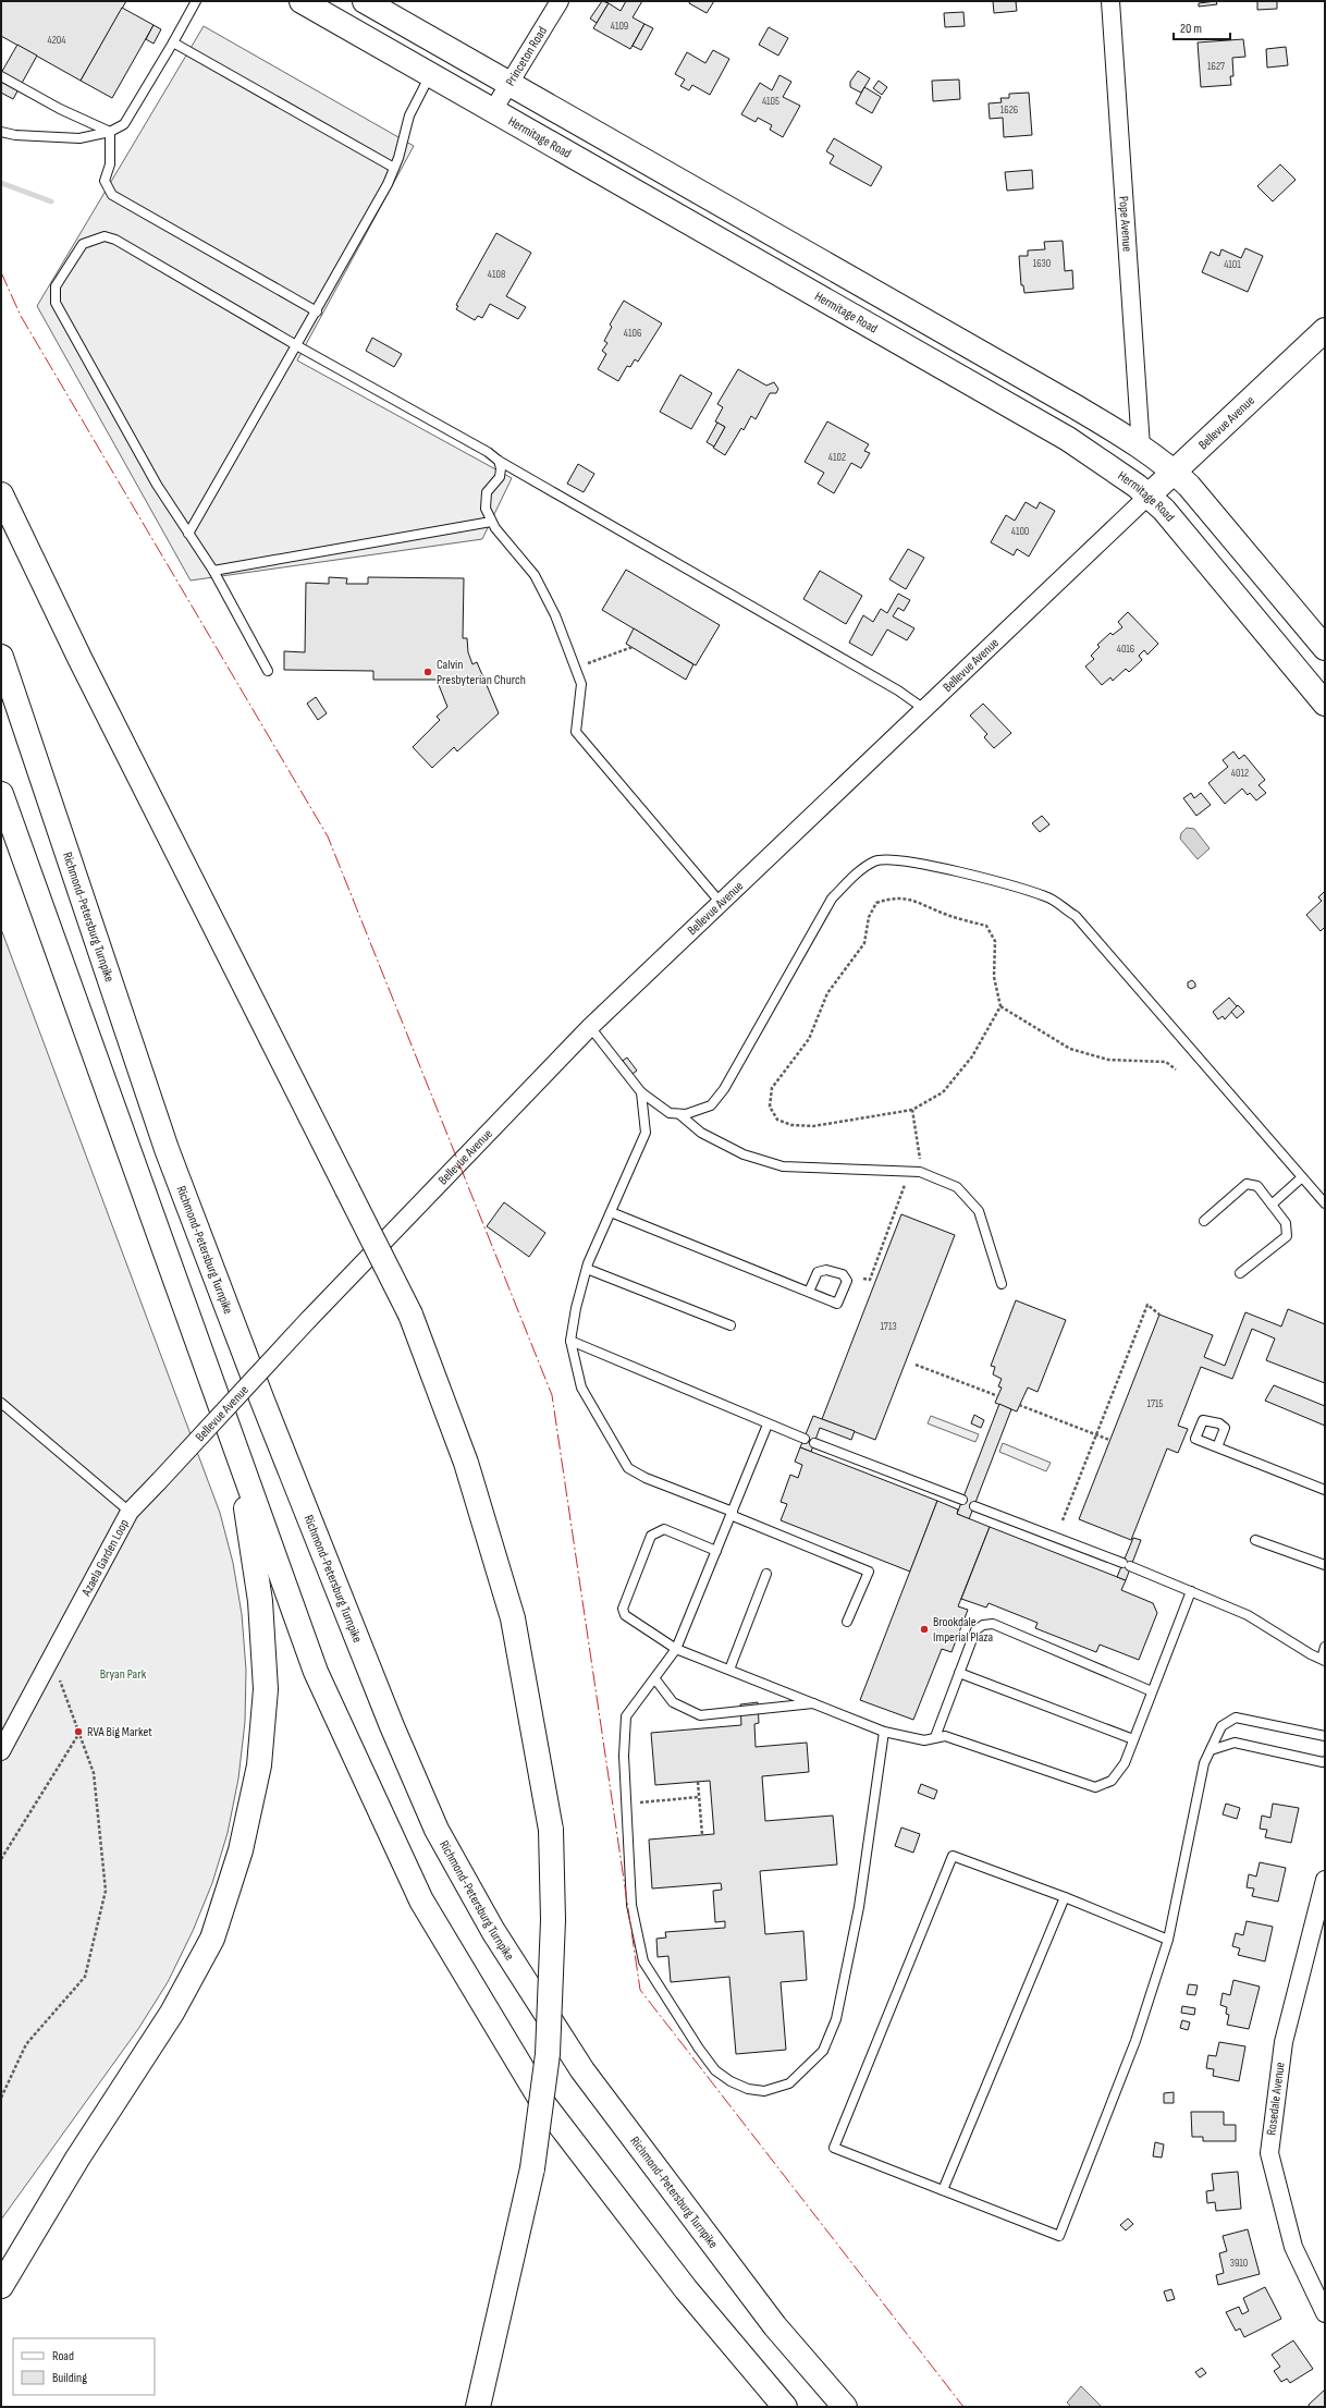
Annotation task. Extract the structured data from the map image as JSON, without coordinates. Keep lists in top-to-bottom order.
{
  "streets": {
    "main road": ["Hermitage Road", "Bellevue Avenue", "Richmond-Petersburg Turnpike"],
    "street": [
      "Princeton Road",
      "Pope Avenue",
      "Azaela Garden Loop",
      "Rosedale Avenue"
    ]
  },
  "crossings": [
    ["Princeton Road", "Hermitage Road"],
    ["Hermitage Road", "Bellevue Avenue"],
    ["Bellevue Avenue", "Azaela Garden Loop"]
  ],
  "parks": ["Bryan Park"],
  "places": ["Calvin Presbyterian Church", "Brookdale Imperial Plaza", "RVA Big Market"],
  "house_numbers": [
    "4109",
    "4204",
    "1627",
    "4105",
    "1626",
    "1630",
    "4101",
    "4108",
    "4106",
    "4102",
    "4100",
    "4016",
    "4012",
    "1713",
    "1715",
    "3910"
  ],
  "legend": ["Road", "Building"],
  "scale_bar": "20 m"
}
